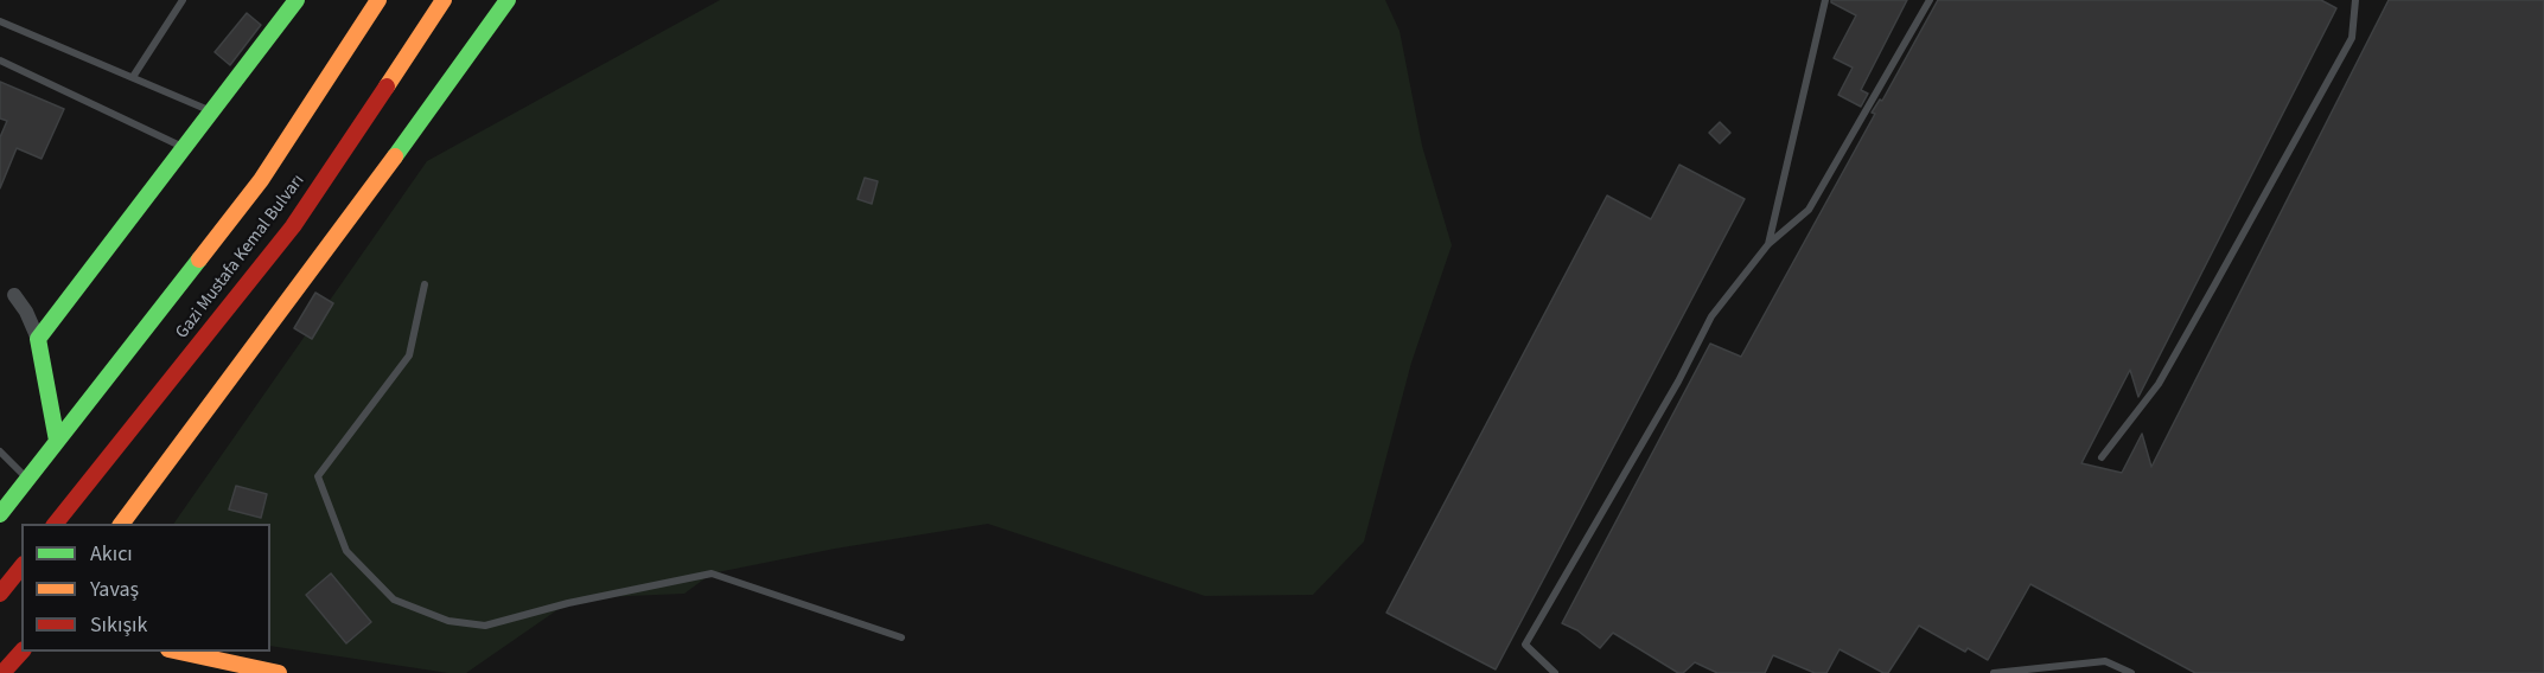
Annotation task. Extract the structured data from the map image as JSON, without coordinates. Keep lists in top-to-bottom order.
{
  "streets": {
    "main road": ["Gazi Mustafa Kemal Bulvarı"]
  },
  "legend": ["Akıcı", "Yavaş", "Sıkışık"]
}
